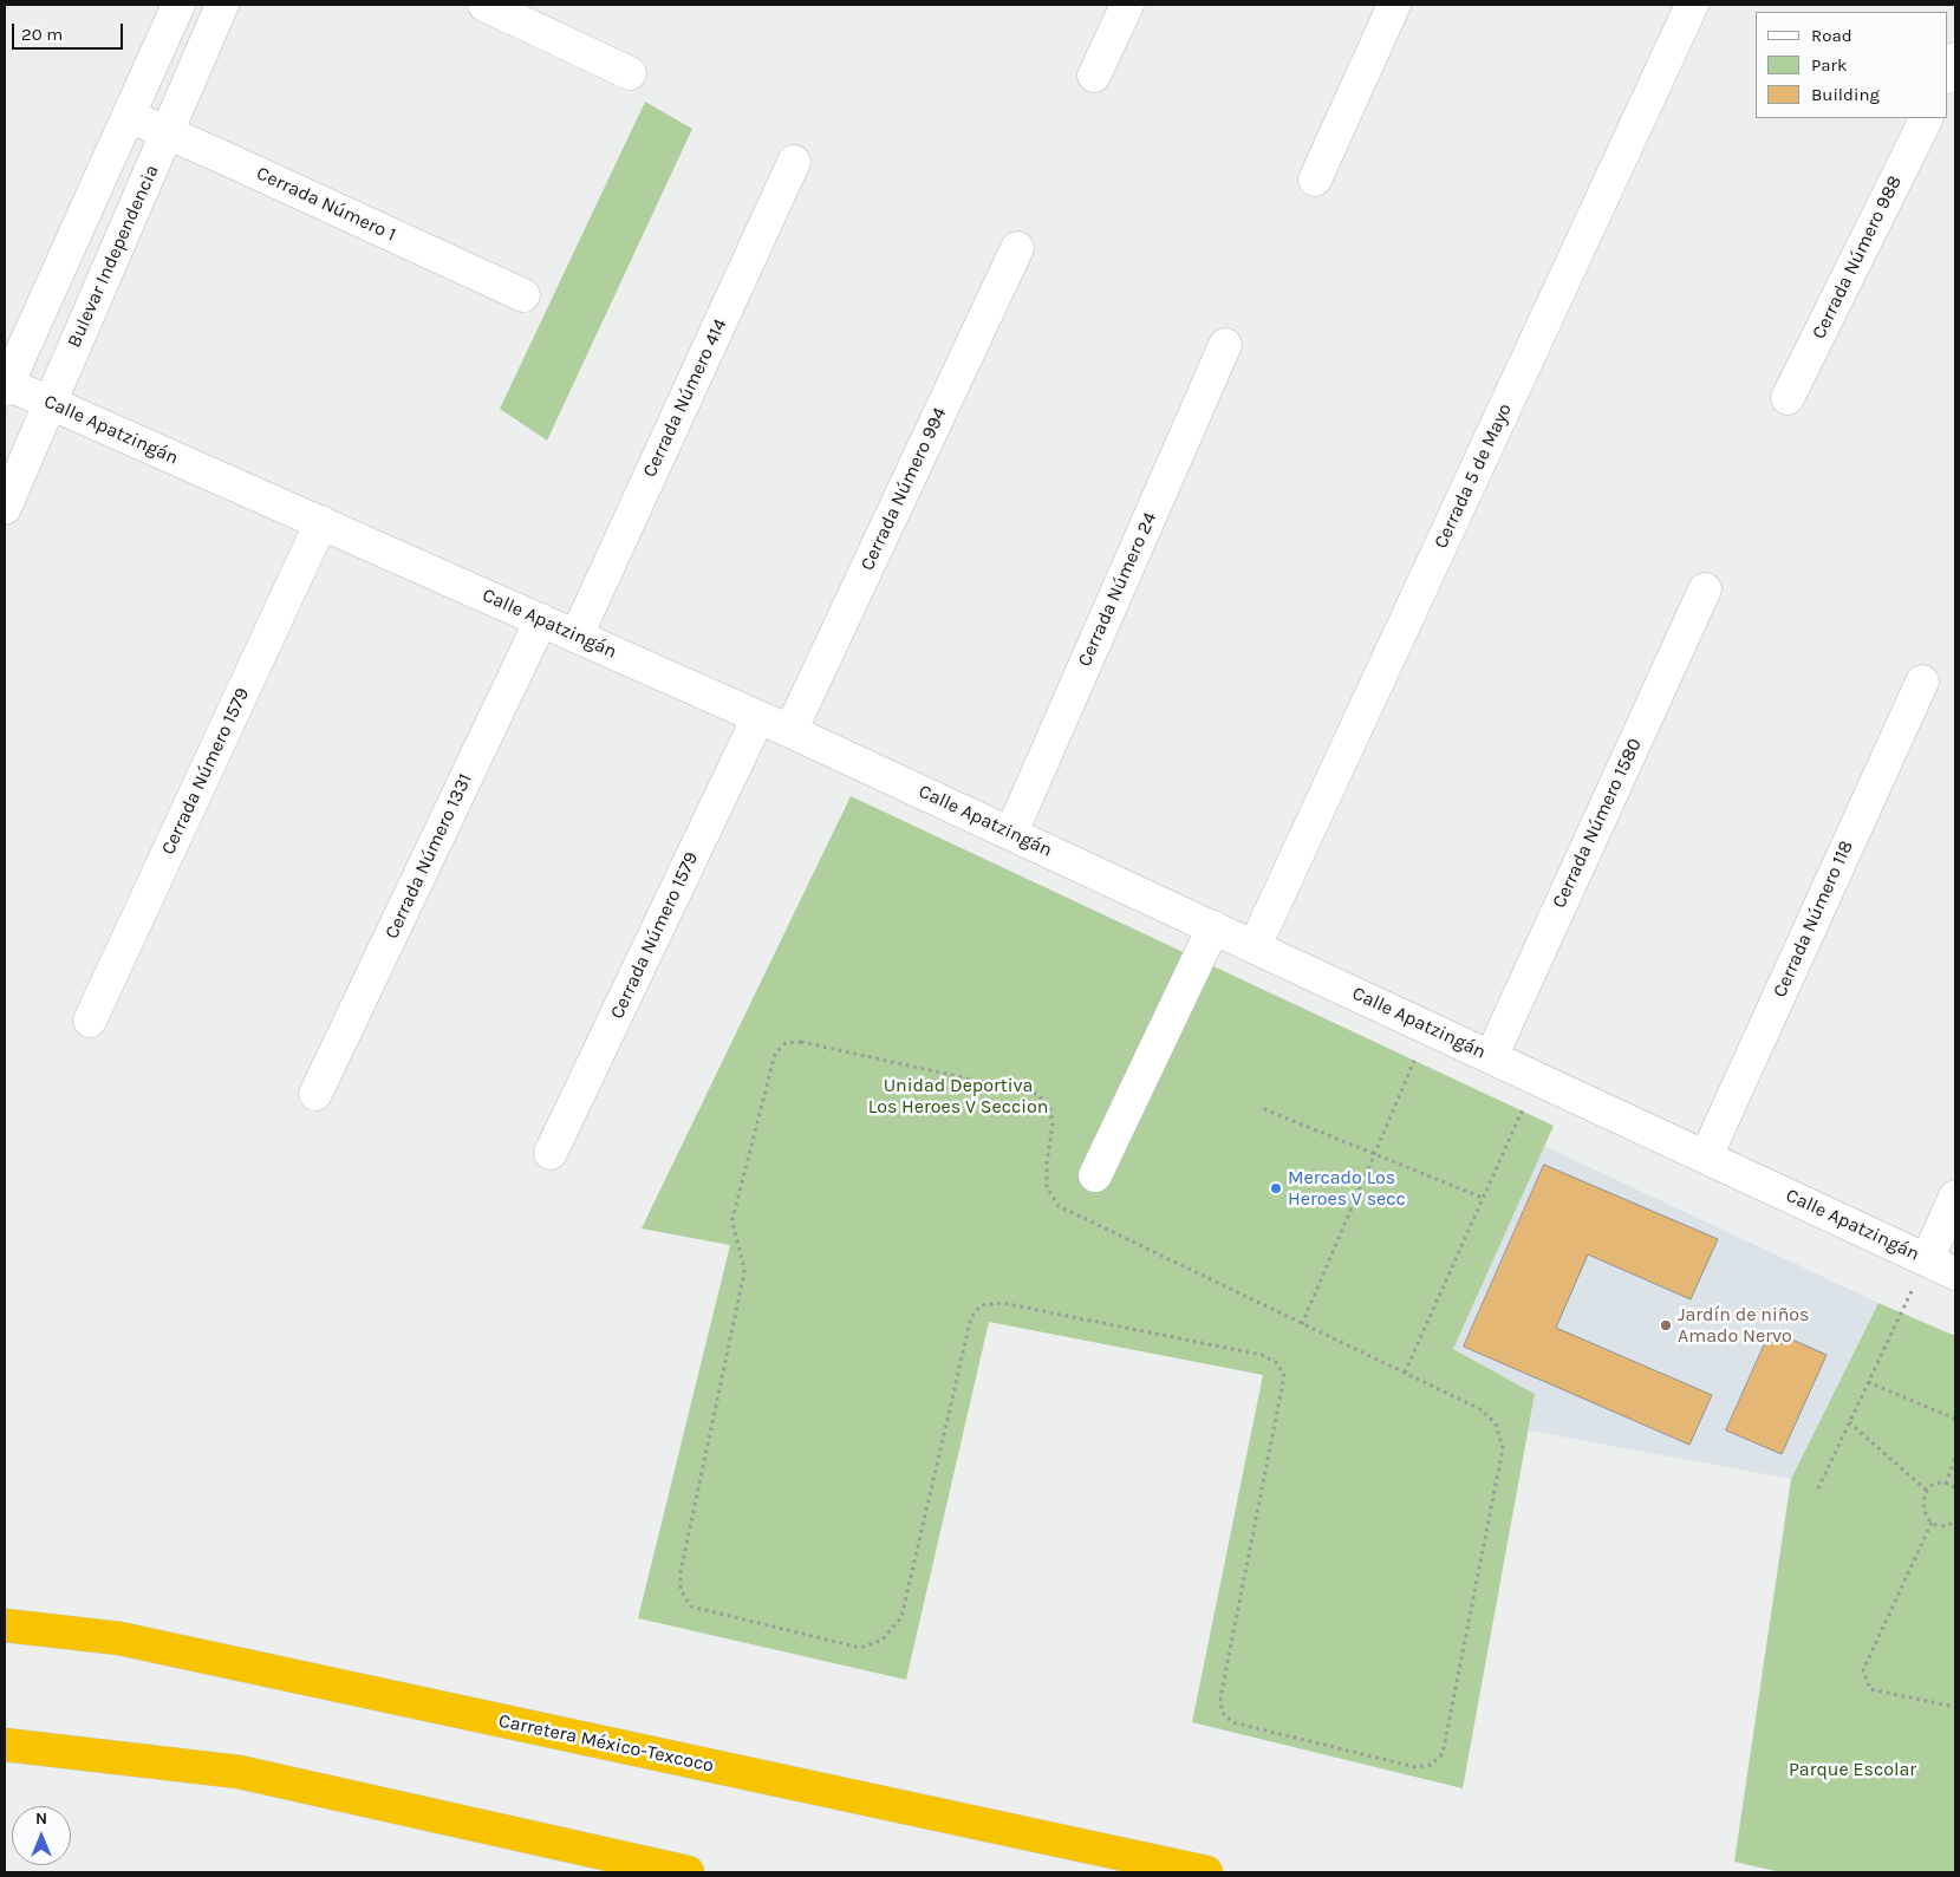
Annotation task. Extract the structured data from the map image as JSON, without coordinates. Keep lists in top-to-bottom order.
{
  "streets": {
    "highway": ["Carretera México-Texcoco"],
    "street": [
      "Cerrada Número 1",
      "Bulevar Independencia",
      "Cerrada Número 988",
      "Cerrada Número 414",
      "Calle Apatzingán",
      "Cerrada 5 de Mayo",
      "Cerrada Número 994",
      "Cerrada Número 24",
      "Cerrada Número 1579",
      "Cerrada Número 1580",
      "Cerrada Número 1331",
      "Cerrada Número 118"
    ]
  },
  "crossings": [
    ["Cerrada Número 1", "Bulevar Independencia"],
    ["Bulevar Independencia", "Calle Apatzingán"],
    ["Cerrada Número 414", "Calle Apatzingán"],
    ["Calle Apatzingán", "Cerrada 5 de Mayo"],
    ["Calle Apatzingán", "Cerrada Número 994"],
    ["Calle Apatzingán", "Cerrada Número 24"],
    ["Calle Apatzingán", "Cerrada Número 1579"],
    ["Calle Apatzingán", "Cerrada Número 1580"],
    ["Calle Apatzingán", "Cerrada Número 1331"],
    ["Calle Apatzingán", "Cerrada Número 118"]
  ],
  "parks": ["Unidad Deportiva Los Heroes V Seccion", "Parque Escolar"],
  "places": ["Mercado Los Heroes V secc", "Jardín de niños Amado Nervo"],
  "legend": ["Road", "Park", "Building"],
  "scale_bar": "20 m",
  "north": "top"
}
